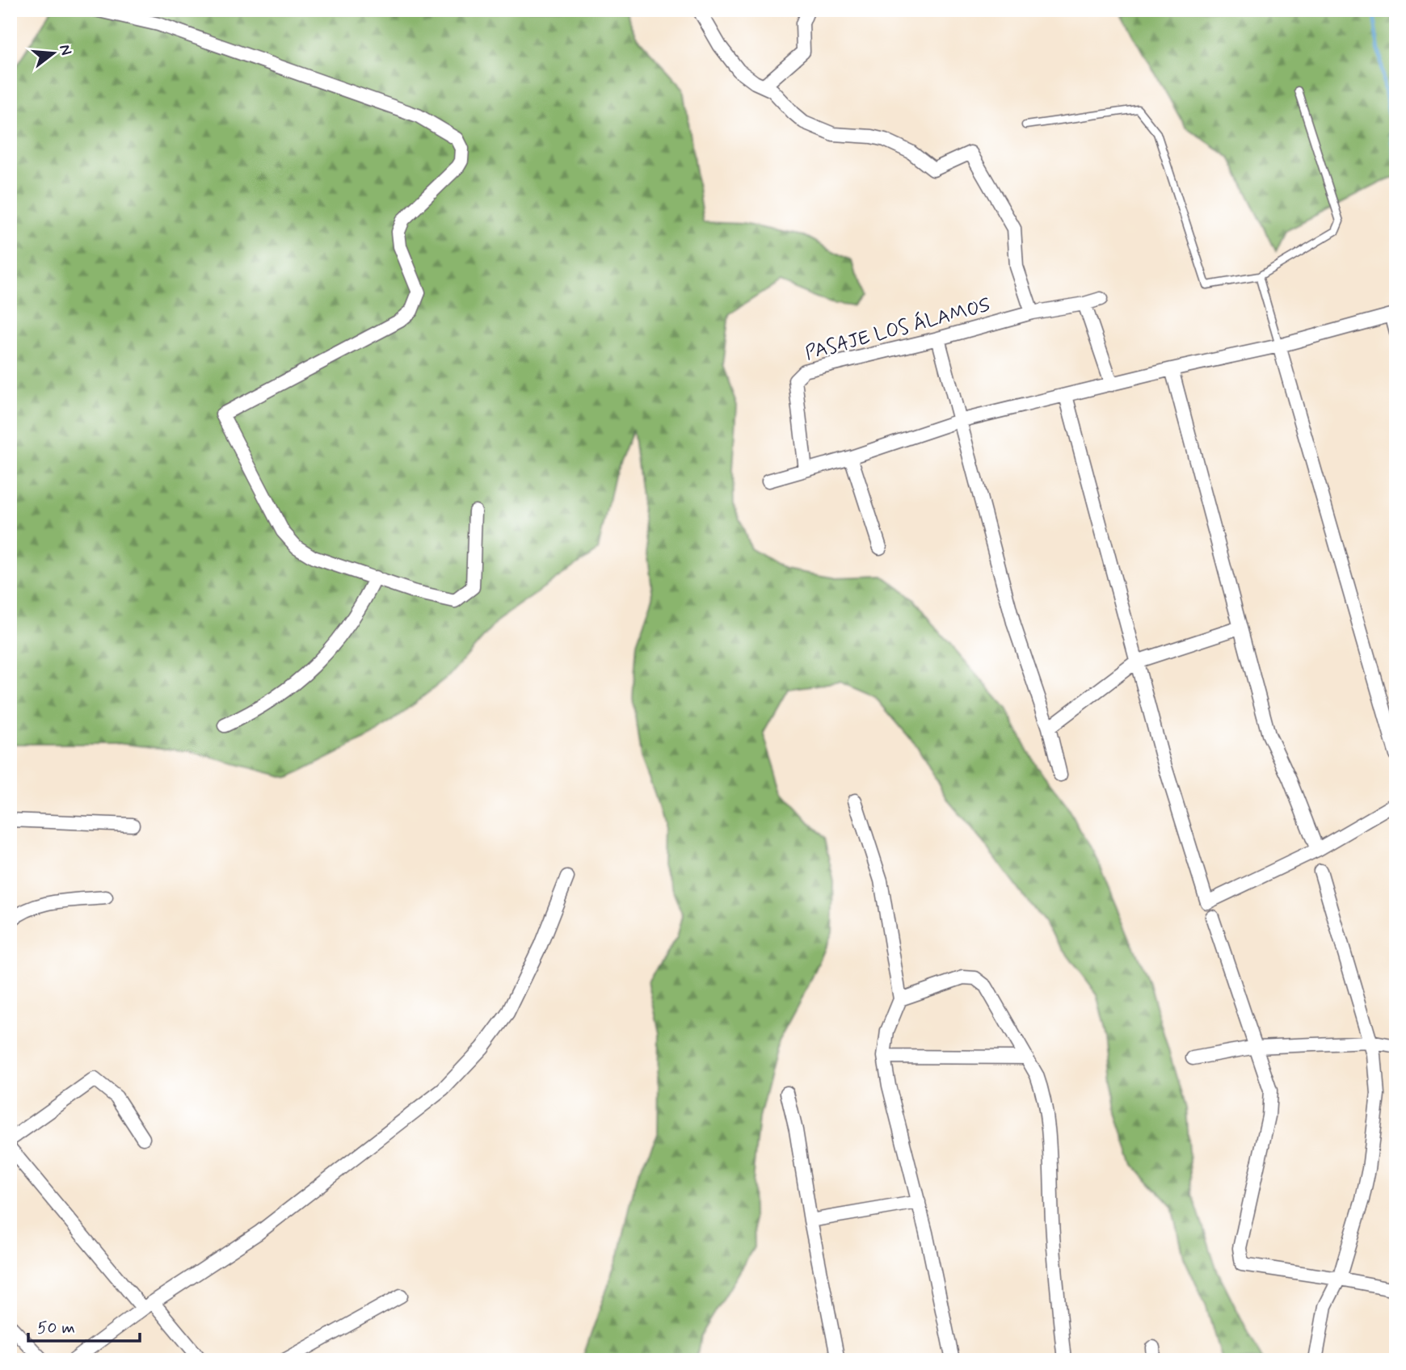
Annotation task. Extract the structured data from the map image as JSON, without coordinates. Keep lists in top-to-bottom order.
{
  "streets": {
    "street": ["PASAJE LOS ÁLAMOS"]
  },
  "scale_bar": "50 m",
  "north": "right"
}
